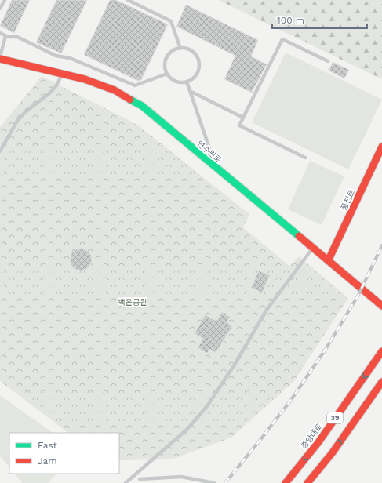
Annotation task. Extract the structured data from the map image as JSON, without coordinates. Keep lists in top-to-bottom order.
{
  "streets": {
    "street": [
      "연수원로",
      "풍전로",
      "39",
      "중앙대로"
    ]
  },
  "crossings": [
    ["연수원로", "풍전로"]
  ],
  "parks": ["백운공원"],
  "legend": ["Fast", "Jam"],
  "scale_bar": "100 m"
}
